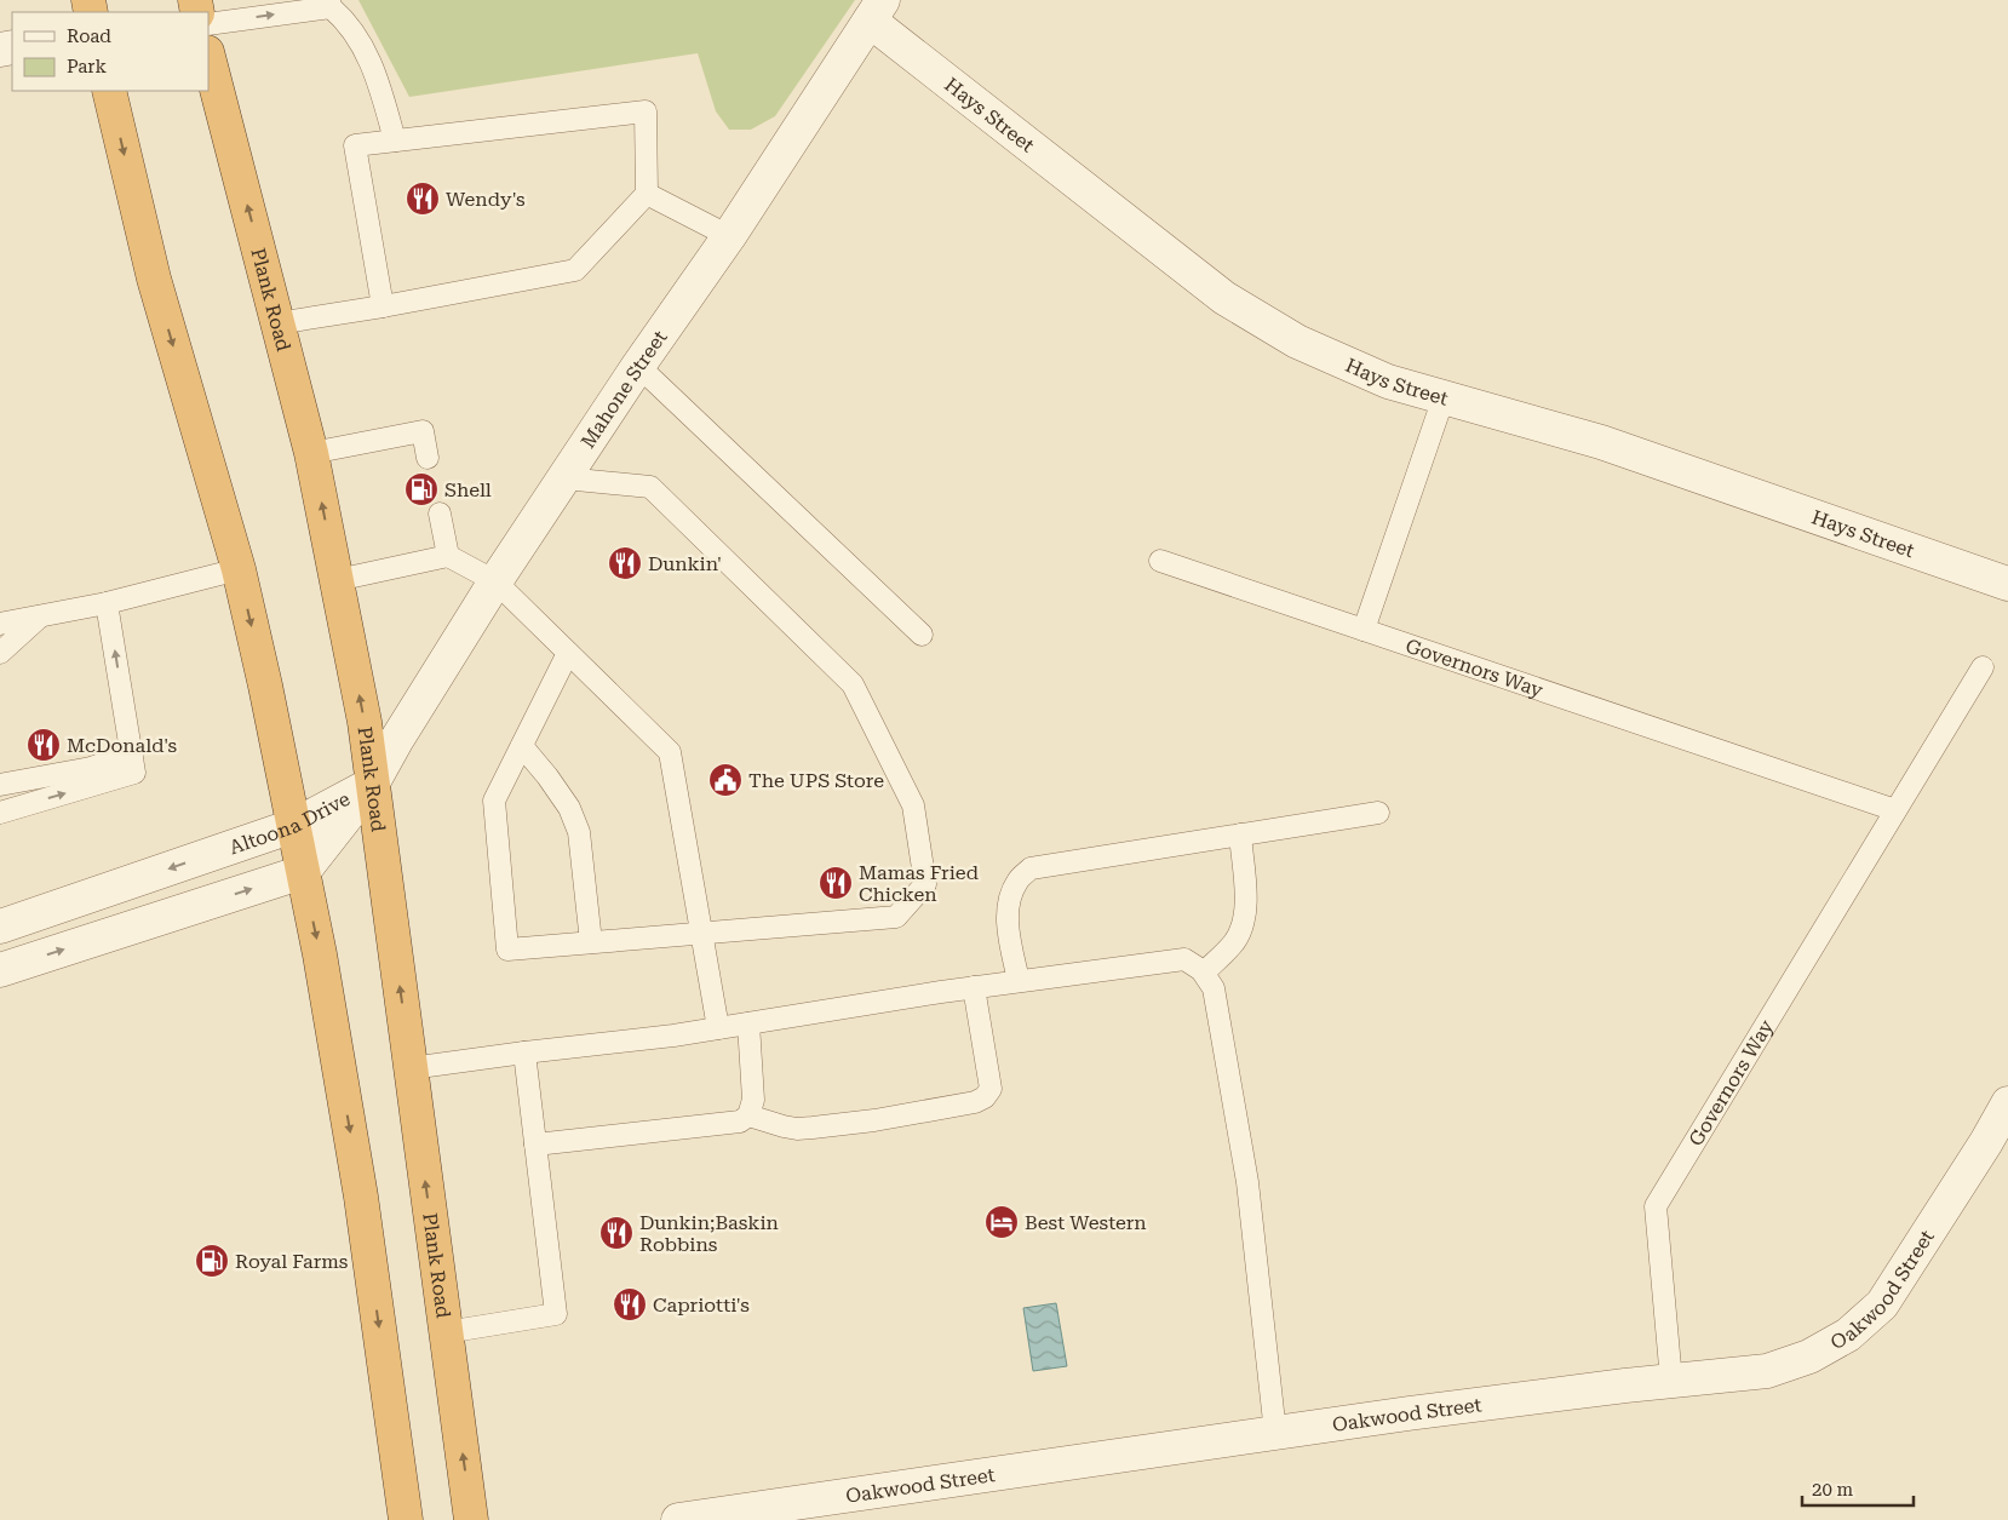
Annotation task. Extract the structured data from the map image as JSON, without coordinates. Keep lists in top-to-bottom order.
{
  "streets": {
    "highway": ["Plank Road"],
    "street": [
      "Hays Street",
      "Mahone Street",
      "Altoona Drive",
      "Oakwood Street"
    ],
    "lane": ["Governors Way"]
  },
  "crossings": [
    ["Hays Street", "Mahone Street"],
    ["Plank Road", "Mahone Street"],
    ["Plank Road", "Altoona Drive"],
    ["Mahone Street", "Altoona Drive"],
    ["Governors Way", "Oakwood Street"]
  ],
  "places": {
    "restaurant": [
      "Wendy's",
      "Dunkin'",
      "McDonald's",
      "Mamas Fried Chicken",
      "Dunkin;Baskin Robbins",
      "Capriotti's"
    ],
    "fuel station": ["Shell", "Royal Farms"],
    "public building": ["The UPS Store"],
    "hotel": ["Best Western"]
  },
  "legend": ["Road", "Park"],
  "scale_bar": "20 m"
}
